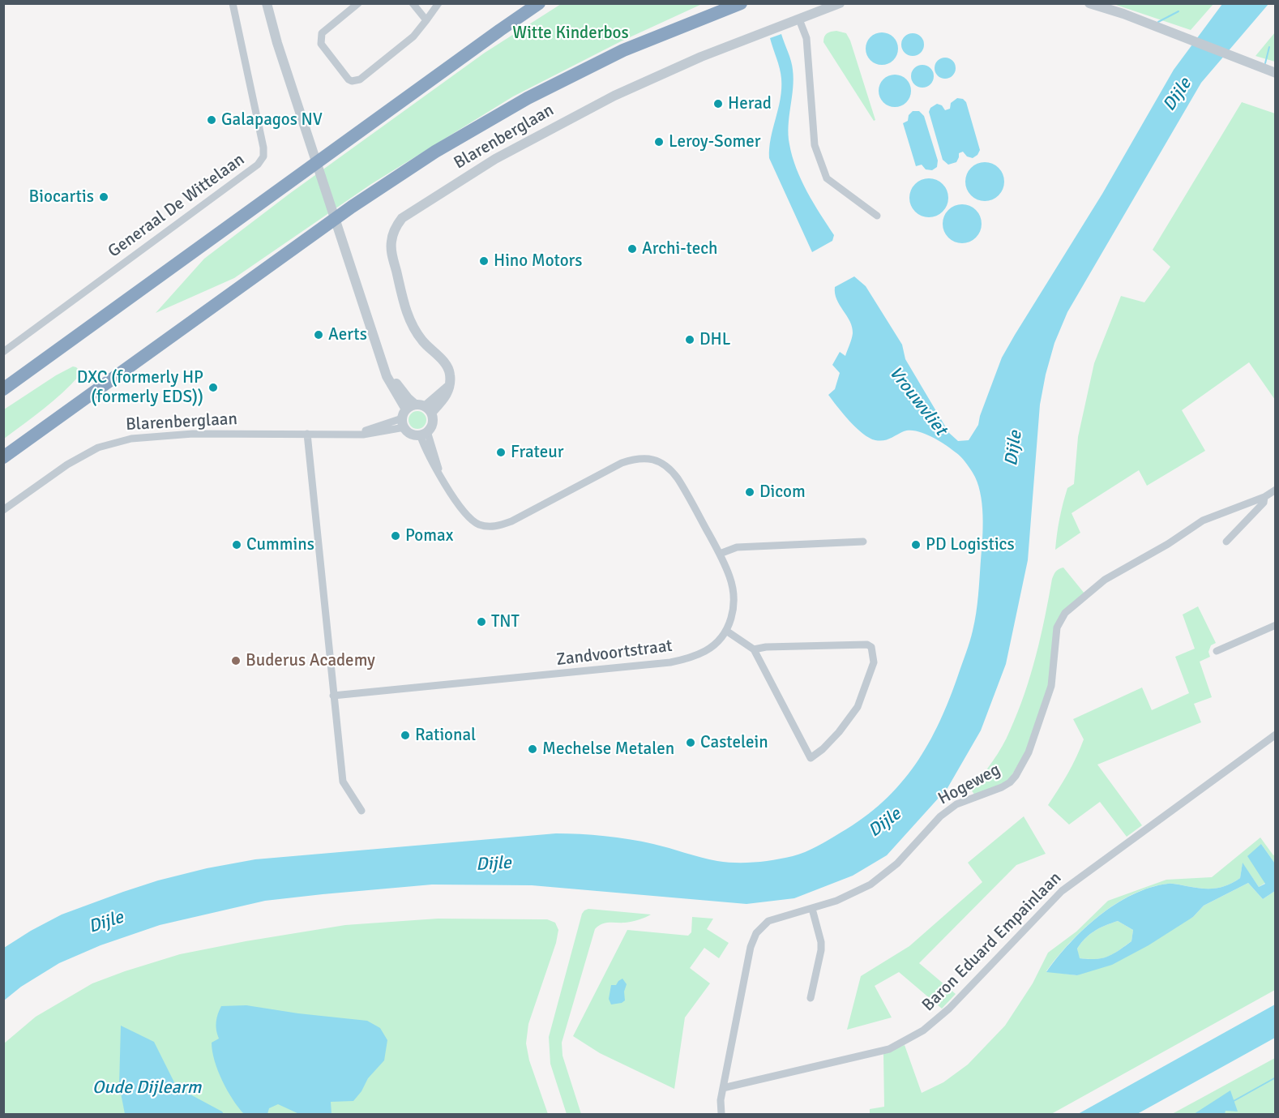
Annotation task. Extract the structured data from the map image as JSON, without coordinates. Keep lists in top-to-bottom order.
{
  "streets": {
    "street": [
      "Blarenberglaan",
      "Generaal De Wittelaan",
      "Zandvoortstraat",
      "Hogeweg",
      "Baron Eduard Empainlaan"
    ]
  },
  "crossings": [
    ["Hogeweg", "Baron Eduard Empainlaan"]
  ],
  "water": ["Dijle", "Vrouwvliet", "Oude Dijlearm"],
  "parks": ["Witte Kinderbos"],
  "places": [
    "Herad",
    "Galapagos NV",
    "Leroy-Somer",
    "Biocartis",
    "Archi-tech",
    "Hino Motors",
    "Aerts",
    "DHL",
    "DXC (formerly HP (formerly EDS))",
    "Frateur",
    "Dicom",
    "Pomax",
    "Cummins",
    "PD Logistics",
    "TNT",
    "Buderus Academy",
    "Rational",
    "Castelein",
    "Mechelse Metalen"
  ]
}
